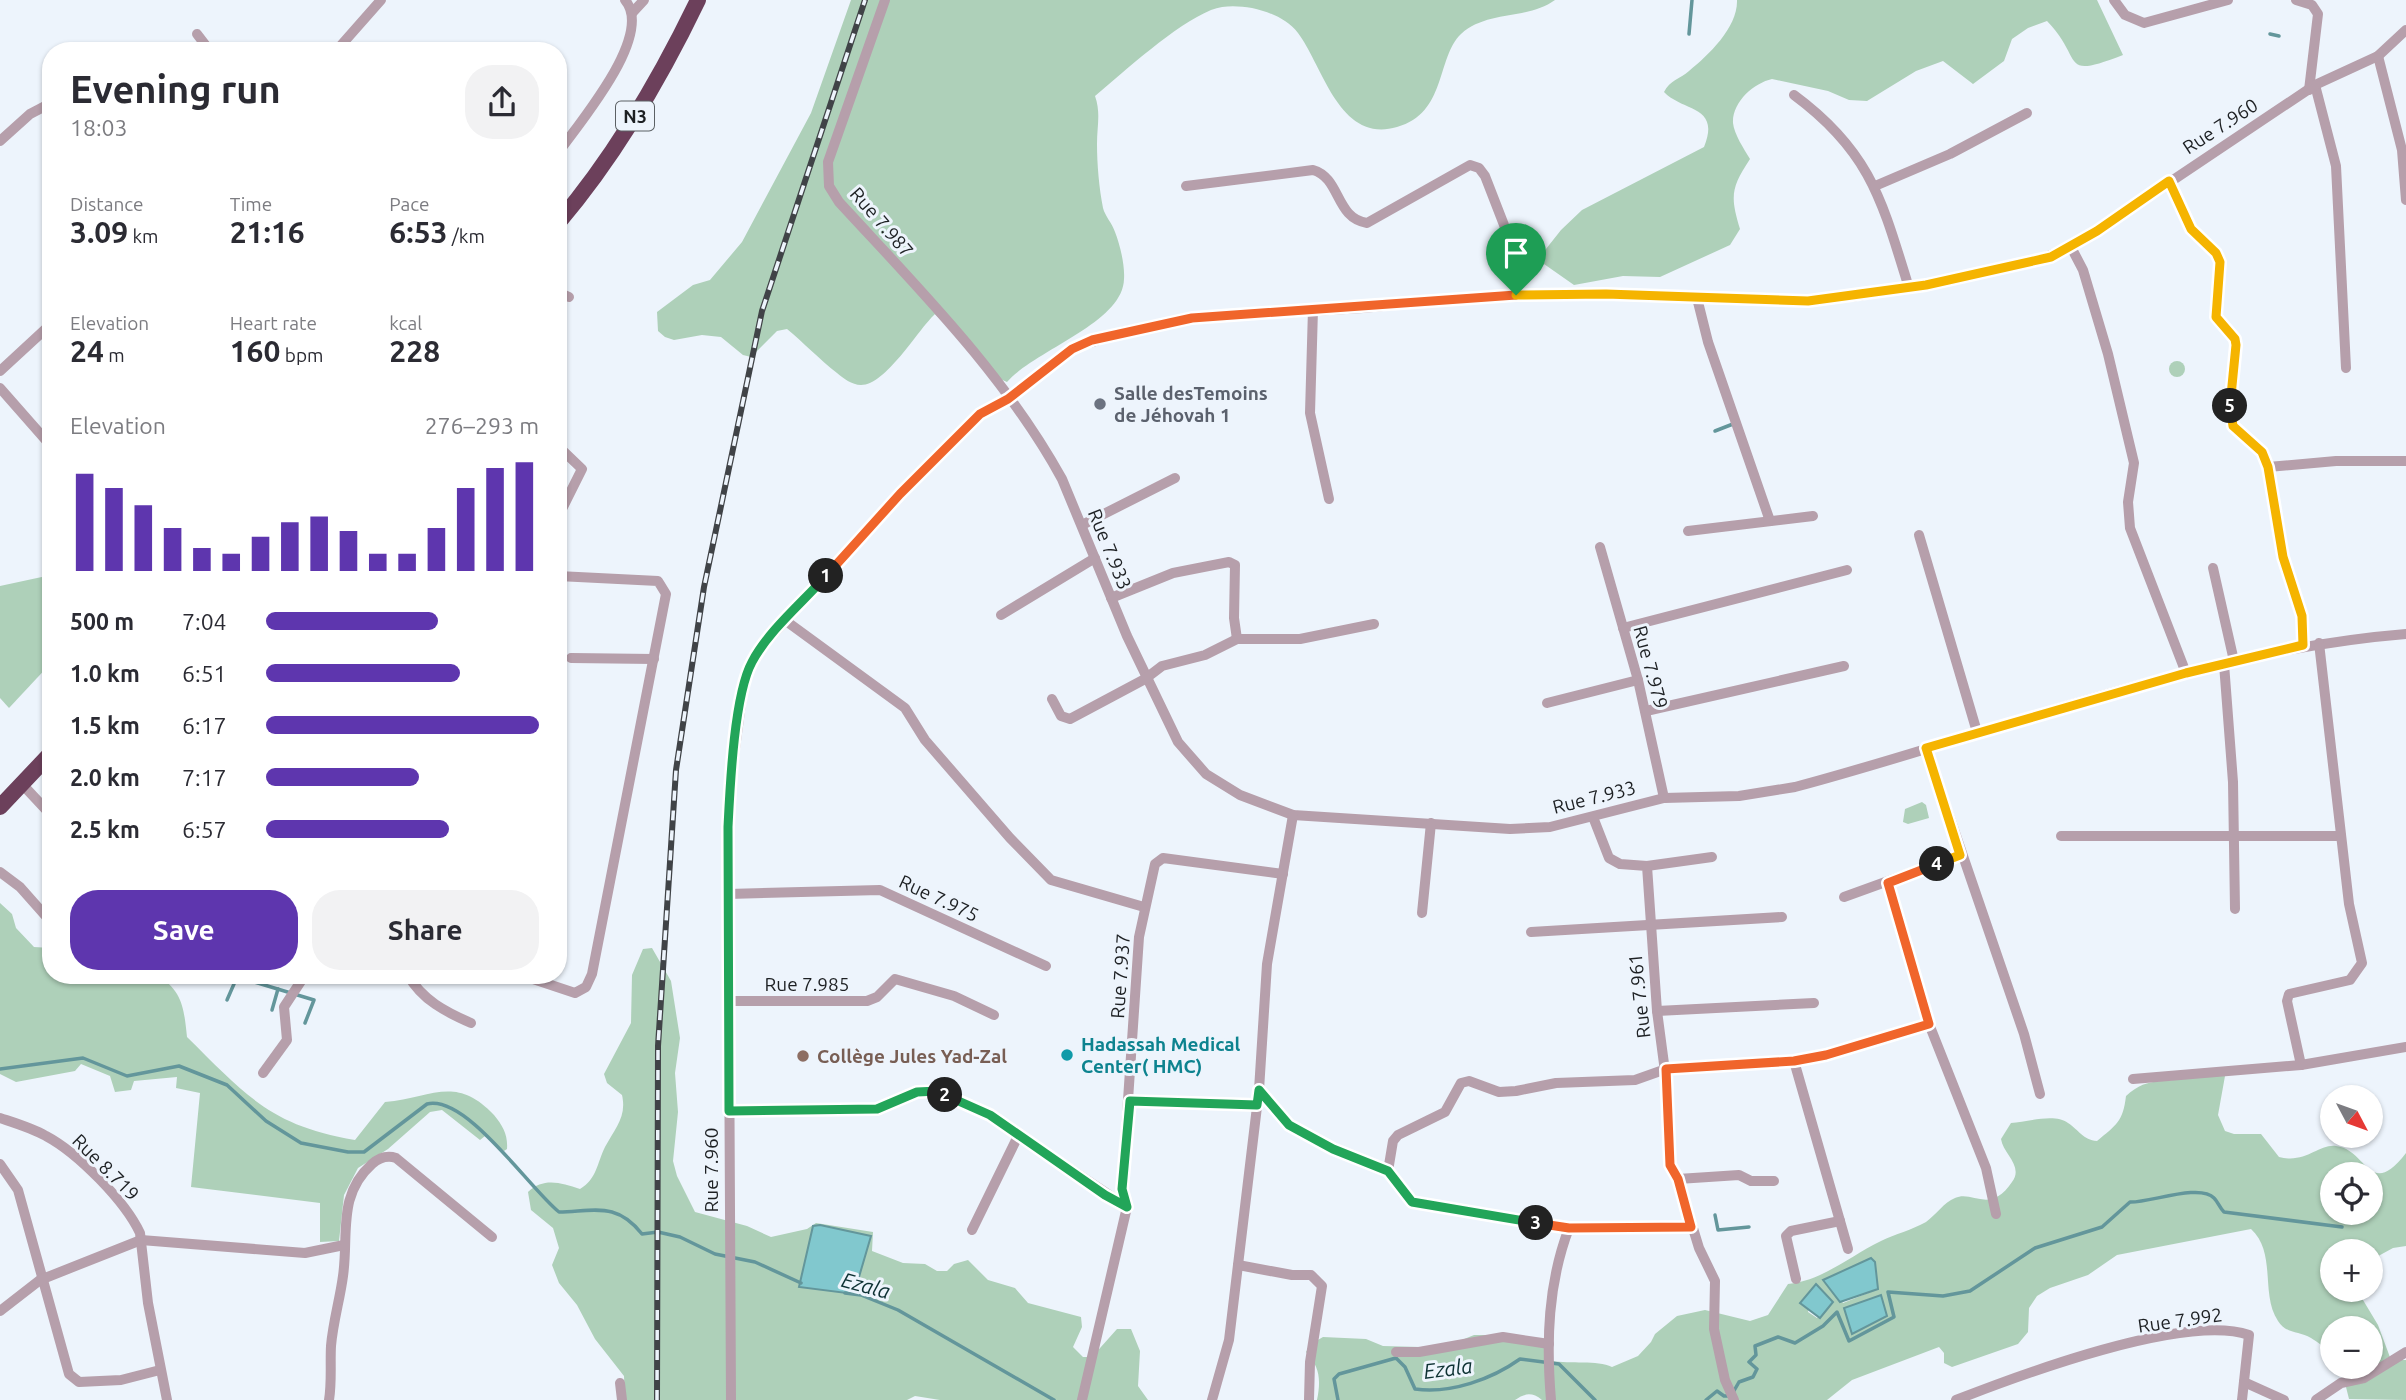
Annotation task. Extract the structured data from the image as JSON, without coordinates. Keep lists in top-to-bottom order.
{
  "streets": {
    "highway": ["N3"],
    "street": [
      "Rue 7.960",
      "Rue 7.987",
      "Rue 7.933",
      "Rue 7.979",
      "Rue 7.975",
      "Rue 7.937",
      "Rue 7.985",
      "Rue 7.961",
      "Rue 8.719",
      "Rue 7.992"
    ]
  },
  "crossings": [
    ["Rue 7.960", "Rue 7.987"],
    ["Rue 7.960", "Rue 7.933"],
    ["Rue 7.960", "Rue 7.975"],
    ["Rue 7.960", "Rue 7.985"],
    ["Rue 7.987", "Rue 7.933"],
    ["Rue 7.933", "Rue 7.979"]
  ],
  "water": ["Ezala"],
  "places": ["Salle desTemoins de Jéhovah 1", "Hadassah Medical Center( HMC)", "Collège Jules Yad-Zal"],
  "north": "bottom right",
  "page": {
    "heading": ["Evening run", "18:03"],
    "stats": [
      ["Distance", "3.09 km"],
      ["Time", "21:16"],
      ["Pace", "6:53 /km"],
      ["Elevation", "24 m"],
      ["Heart rate", "160 bpm"],
      ["kcal", "228"]
    ],
    "pins": [
      "5",
      "1",
      "4",
      "2",
      "3"
    ],
    "chart": ["Elevation", "276–293 m"],
    "list": [
      {
        "name": "500 m",
        "note": "7:04"
      },
      {
        "name": "1.0 km",
        "note": "6:51"
      },
      {
        "name": "1.5 km",
        "note": "6:17"
      },
      {
        "name": "2.0 km",
        "note": "7:17"
      },
      {
        "name": "2.5 km",
        "note": "6:57"
      }
    ],
    "buttons": ["Save", "Share"],
    "map_buttons": ["+", "−"]
  }
}
